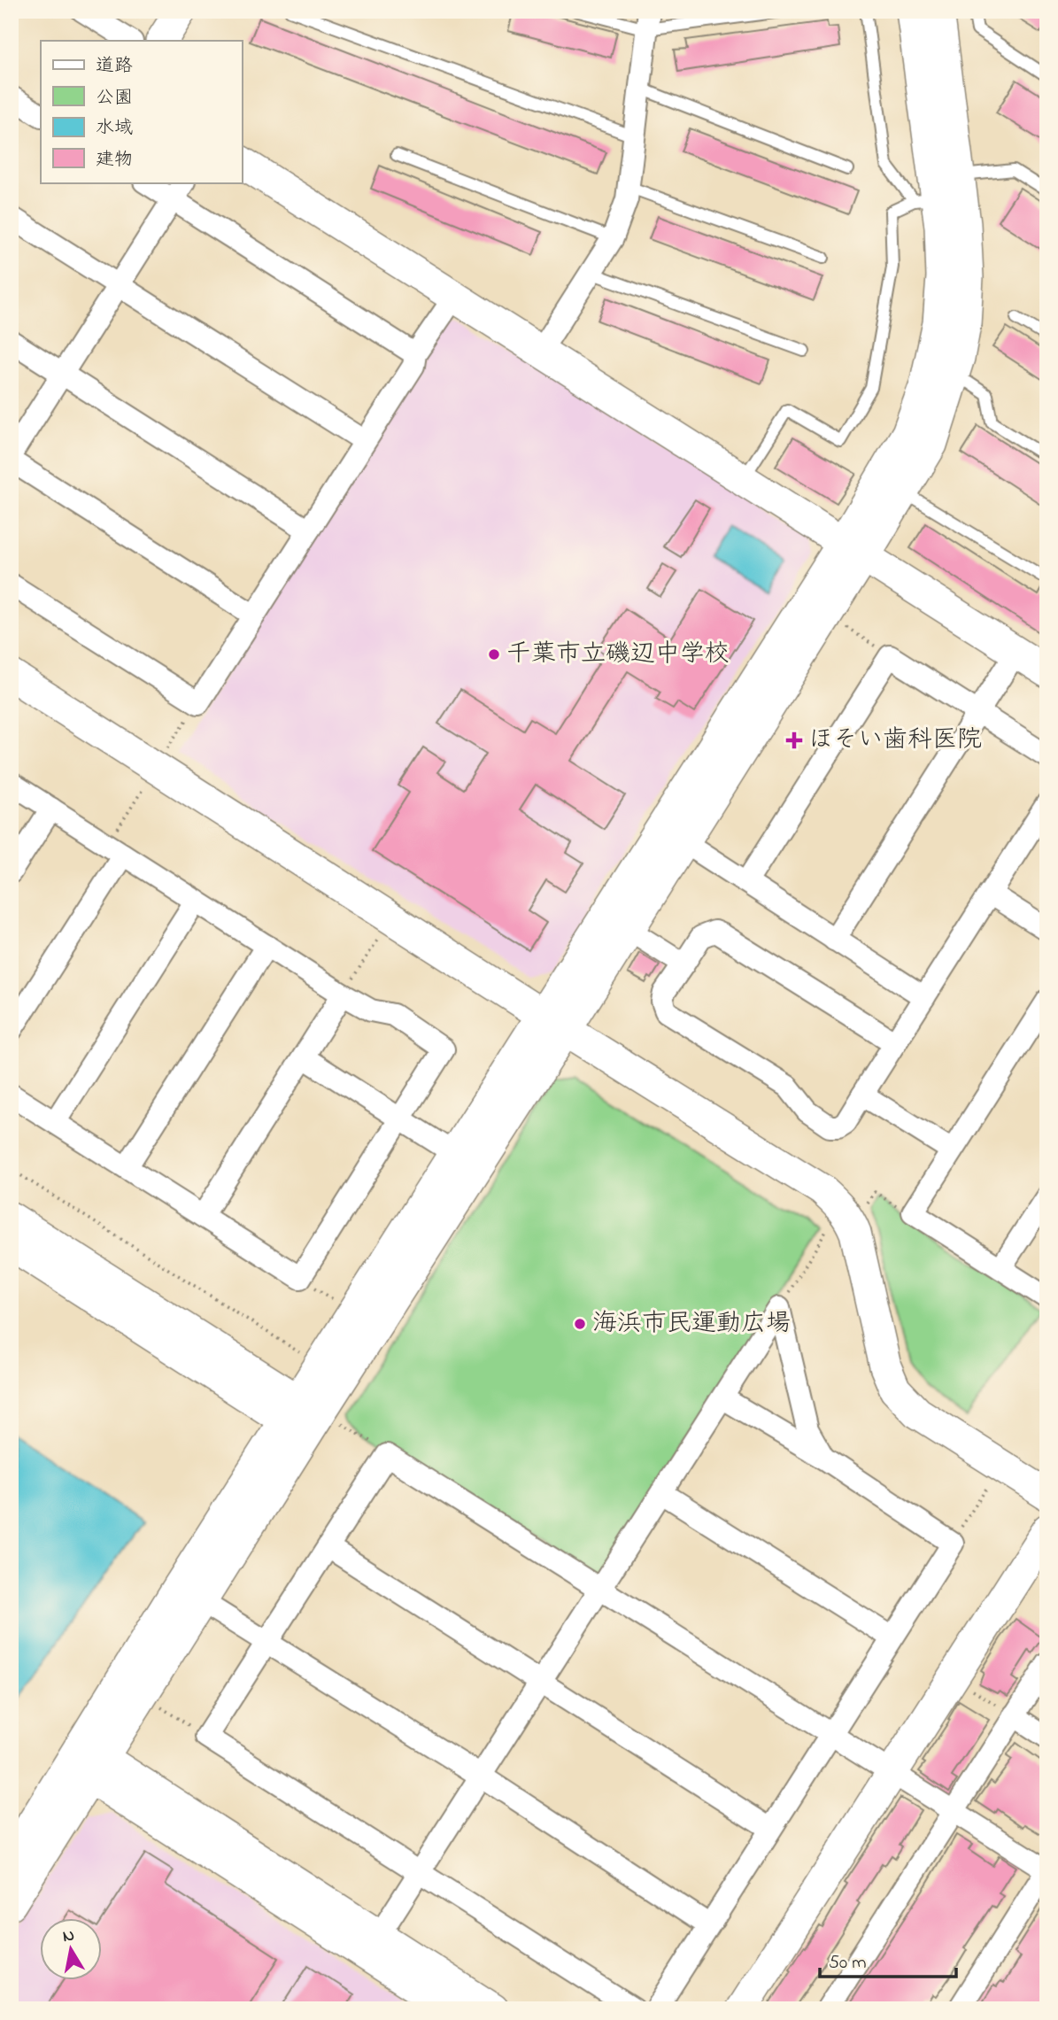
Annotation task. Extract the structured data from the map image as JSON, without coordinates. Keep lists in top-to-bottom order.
{
  "places": {
    "other": ["千葉市立磯辺中学校", "海浜市民運動広場"],
    "health": ["ほそい歯科医院"]
  },
  "legend": [
    "道路",
    "公園",
    "水域",
    "建物"
  ],
  "scale_bar": "50 m",
  "north": "top"
}
